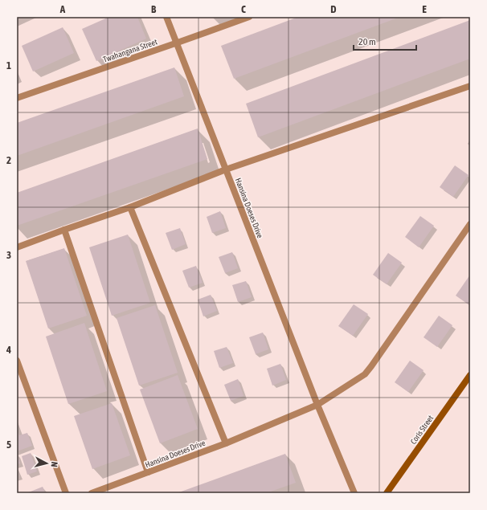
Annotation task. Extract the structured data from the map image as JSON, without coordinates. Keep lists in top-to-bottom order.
{
  "streets": {
    "street": ["Twahangana Street", "Hansina Doeses Drive", "Coris Street"]
  },
  "crossings": [
    ["Twahangana Street", "Hansina Doeses Drive"]
  ],
  "scale_bar": "20 m",
  "north": "right",
  "grid": {
    "columns": [
      "A",
      "B",
      "C",
      "D",
      "E"
    ],
    "rows": [
      "1",
      "2",
      "3",
      "4",
      "5"
    ]
  }
}
